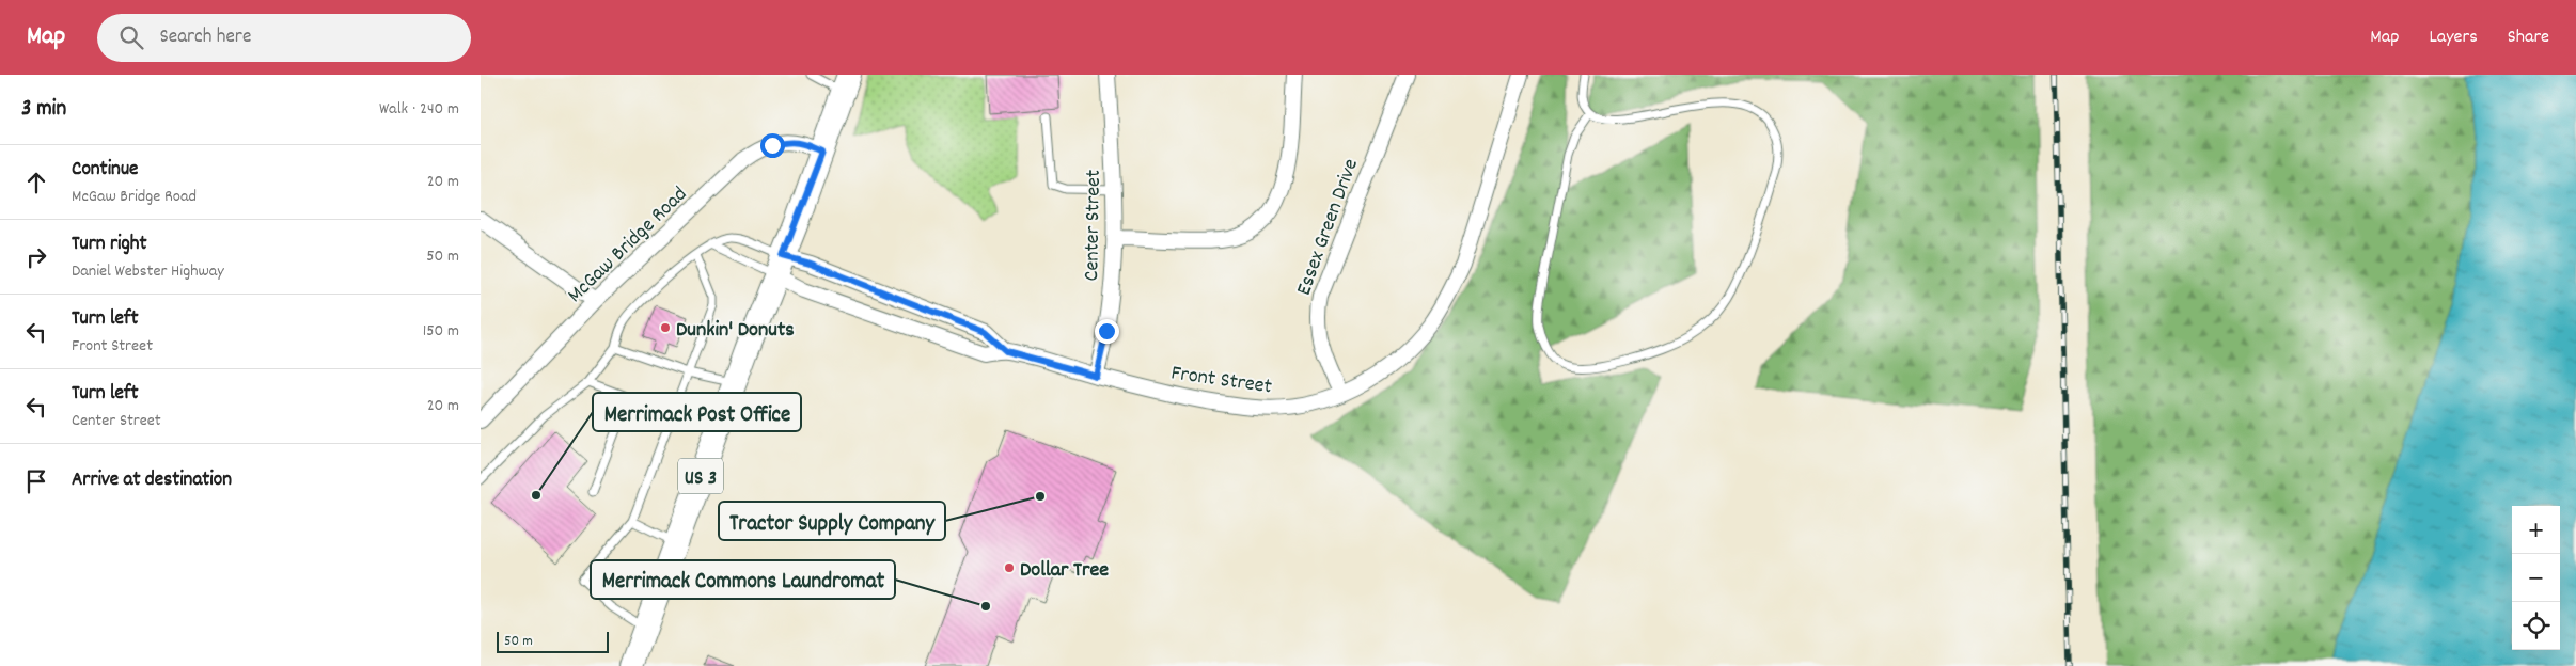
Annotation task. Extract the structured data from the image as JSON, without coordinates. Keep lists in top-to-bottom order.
{
  "streets": {
    "main road": ["US 3"],
    "street": [
      "Center Street",
      "Essex Green Drive",
      "McGaw Bridge Road",
      "Front Street"
    ]
  },
  "crossings": [
    ["Center Street", "Front Street"],
    ["Essex Green Drive", "Front Street"],
    ["McGaw Bridge Road", "US 3"],
    ["Front Street", "US 3"]
  ],
  "places": [
    "Dunkin' Donuts",
    "Merrimack Post Office",
    "Tractor Supply Company",
    "Dollar Tree",
    "Merrimack Commons Laundromat"
  ],
  "scale_bar": "50 m",
  "page": {
    "header": "Map",
    "search": "Search here",
    "nav": ["Map", "Layers", "Share"],
    "heading": ["3 min", "Walk · 240 m"],
    "list": [
      ["Continue", "McGaw Bridge Road", "20 m"],
      ["Turn right", "Daniel Webster Highway", "50 m"],
      ["Turn left", "Front Street", "150 m"],
      ["Turn left", "Center Street", "20 m"],
      "Arrive at destination"
    ],
    "map_buttons": ["+", "−"],
    "scale": "50 m"
  }
}
